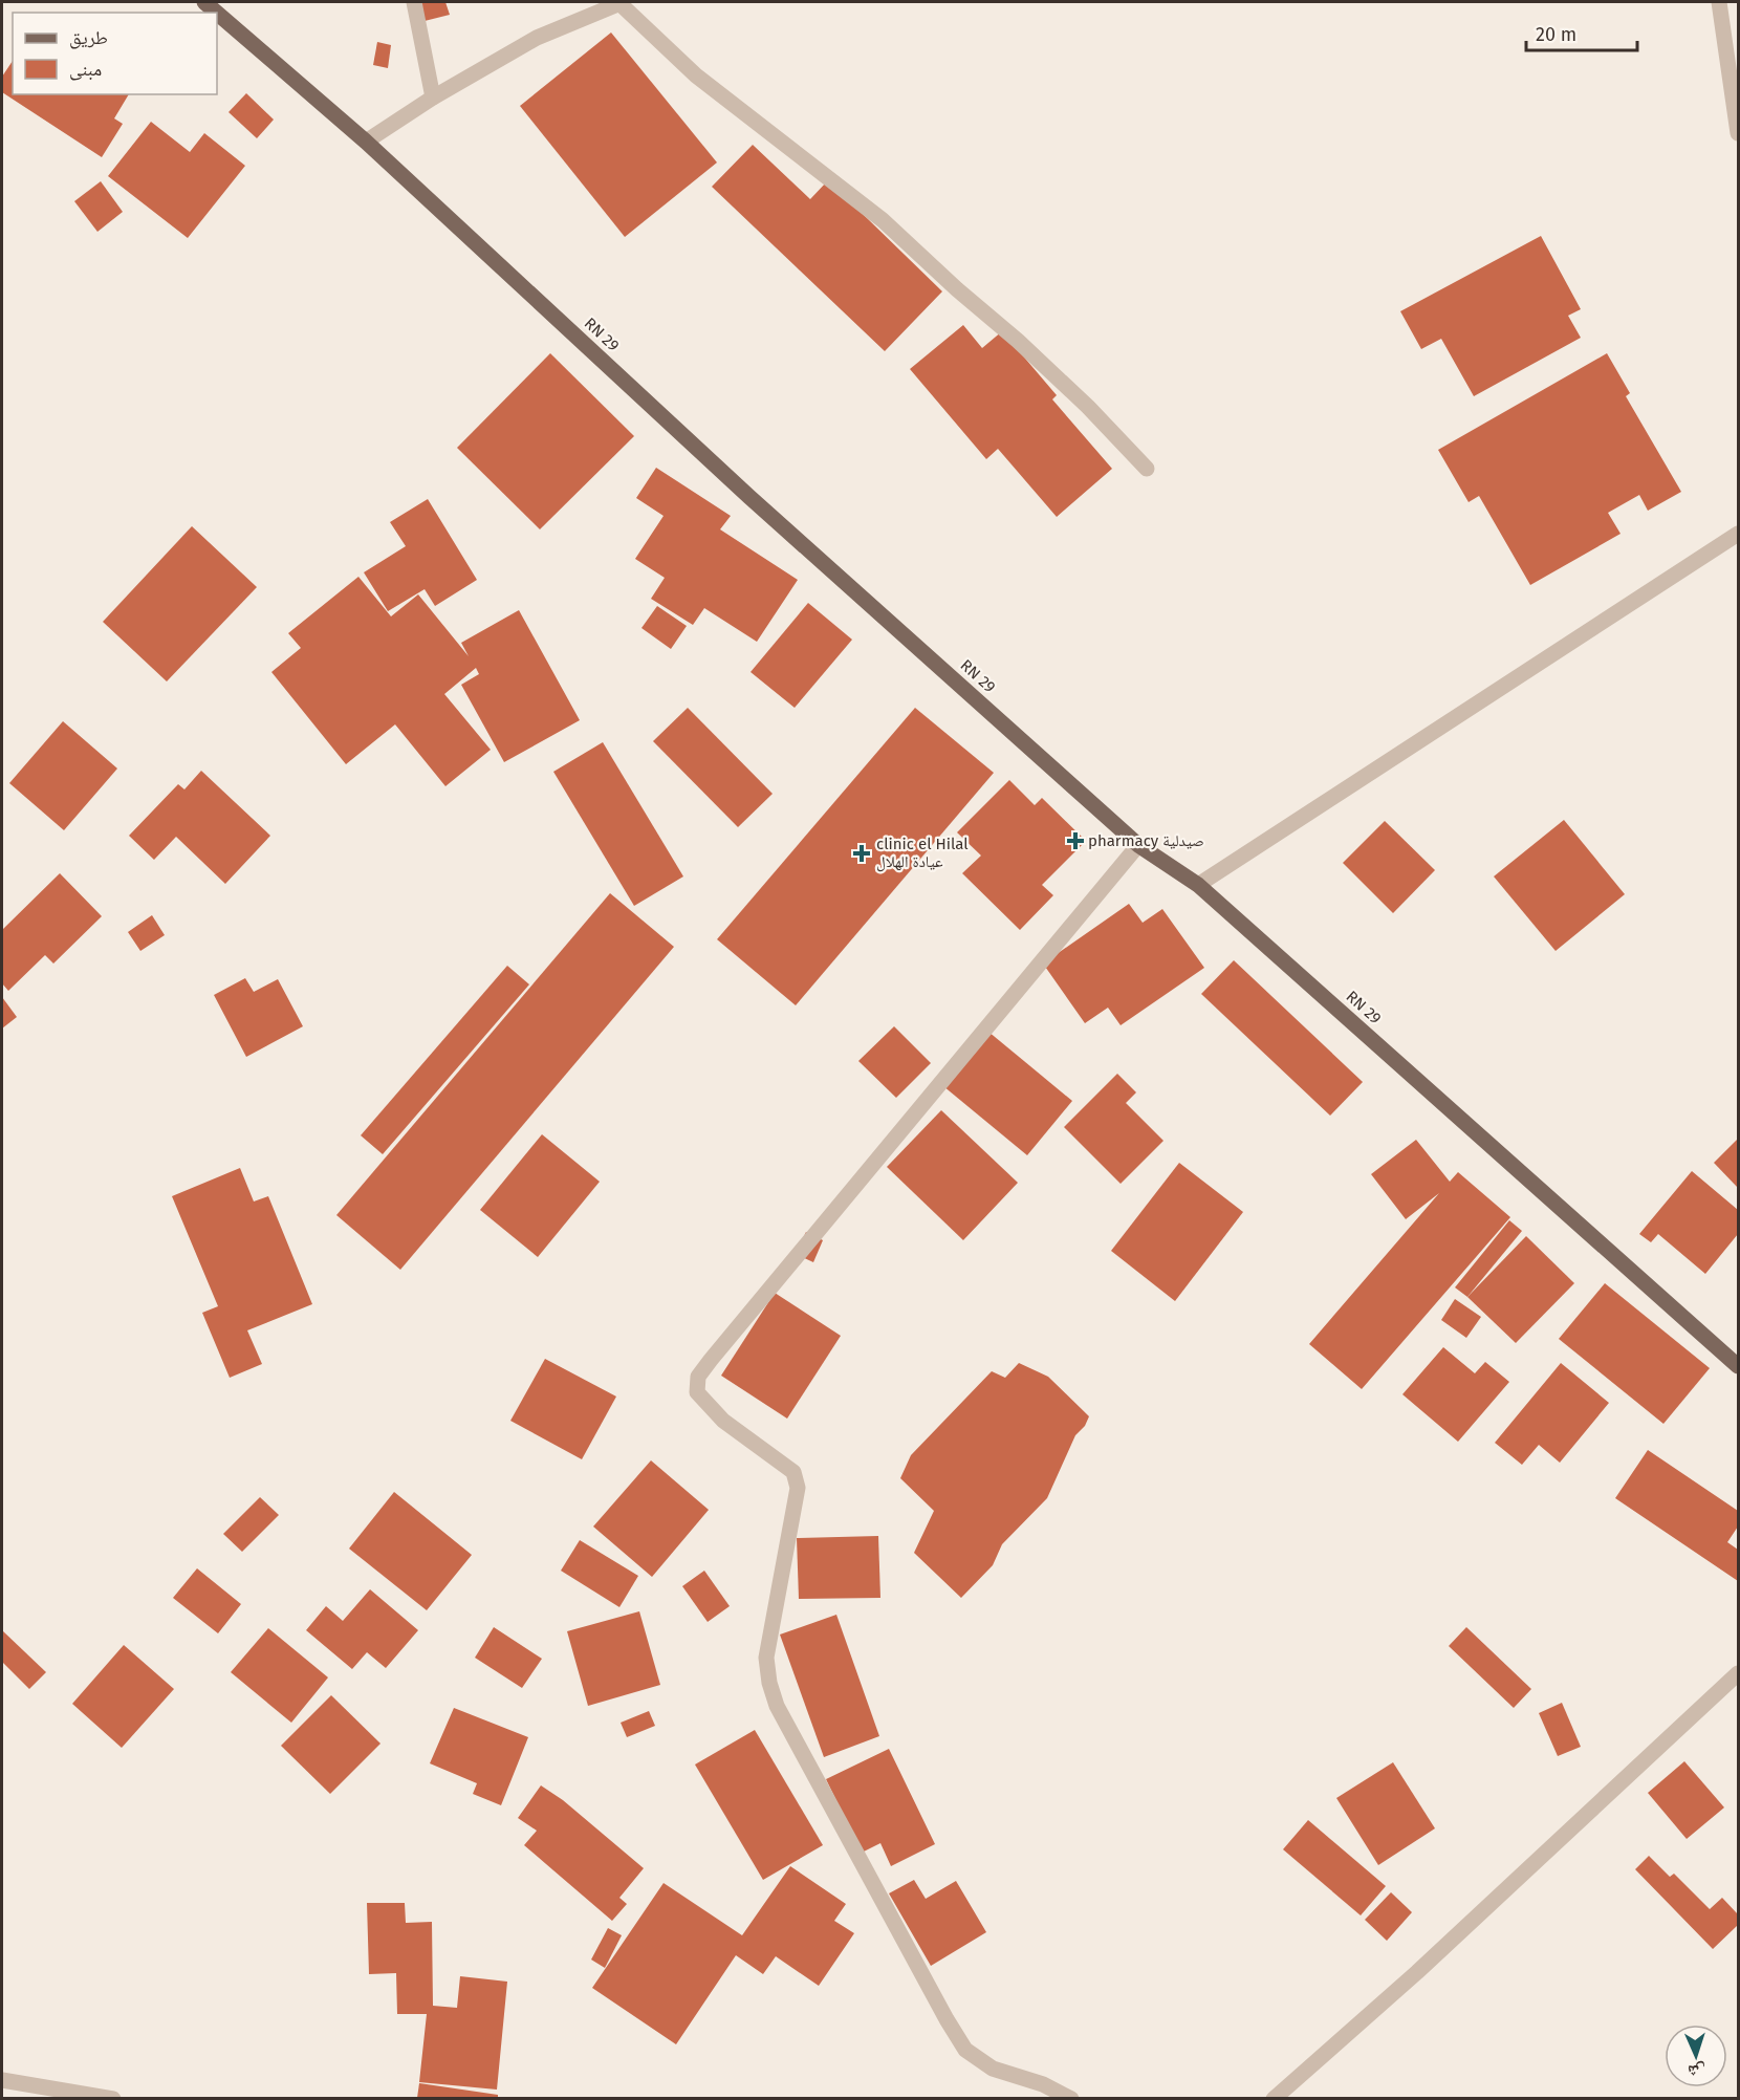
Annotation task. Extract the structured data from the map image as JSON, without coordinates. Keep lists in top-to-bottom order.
{
  "streets": {
    "main road": ["RN 29"]
  },
  "places": {
    "health": ["pharmacy صيدلية", "clinic el Hilal عيادة الهلال"]
  },
  "legend": ["طريق", "مبنى"],
  "scale_bar": "20 m",
  "north": "bottom"
}
